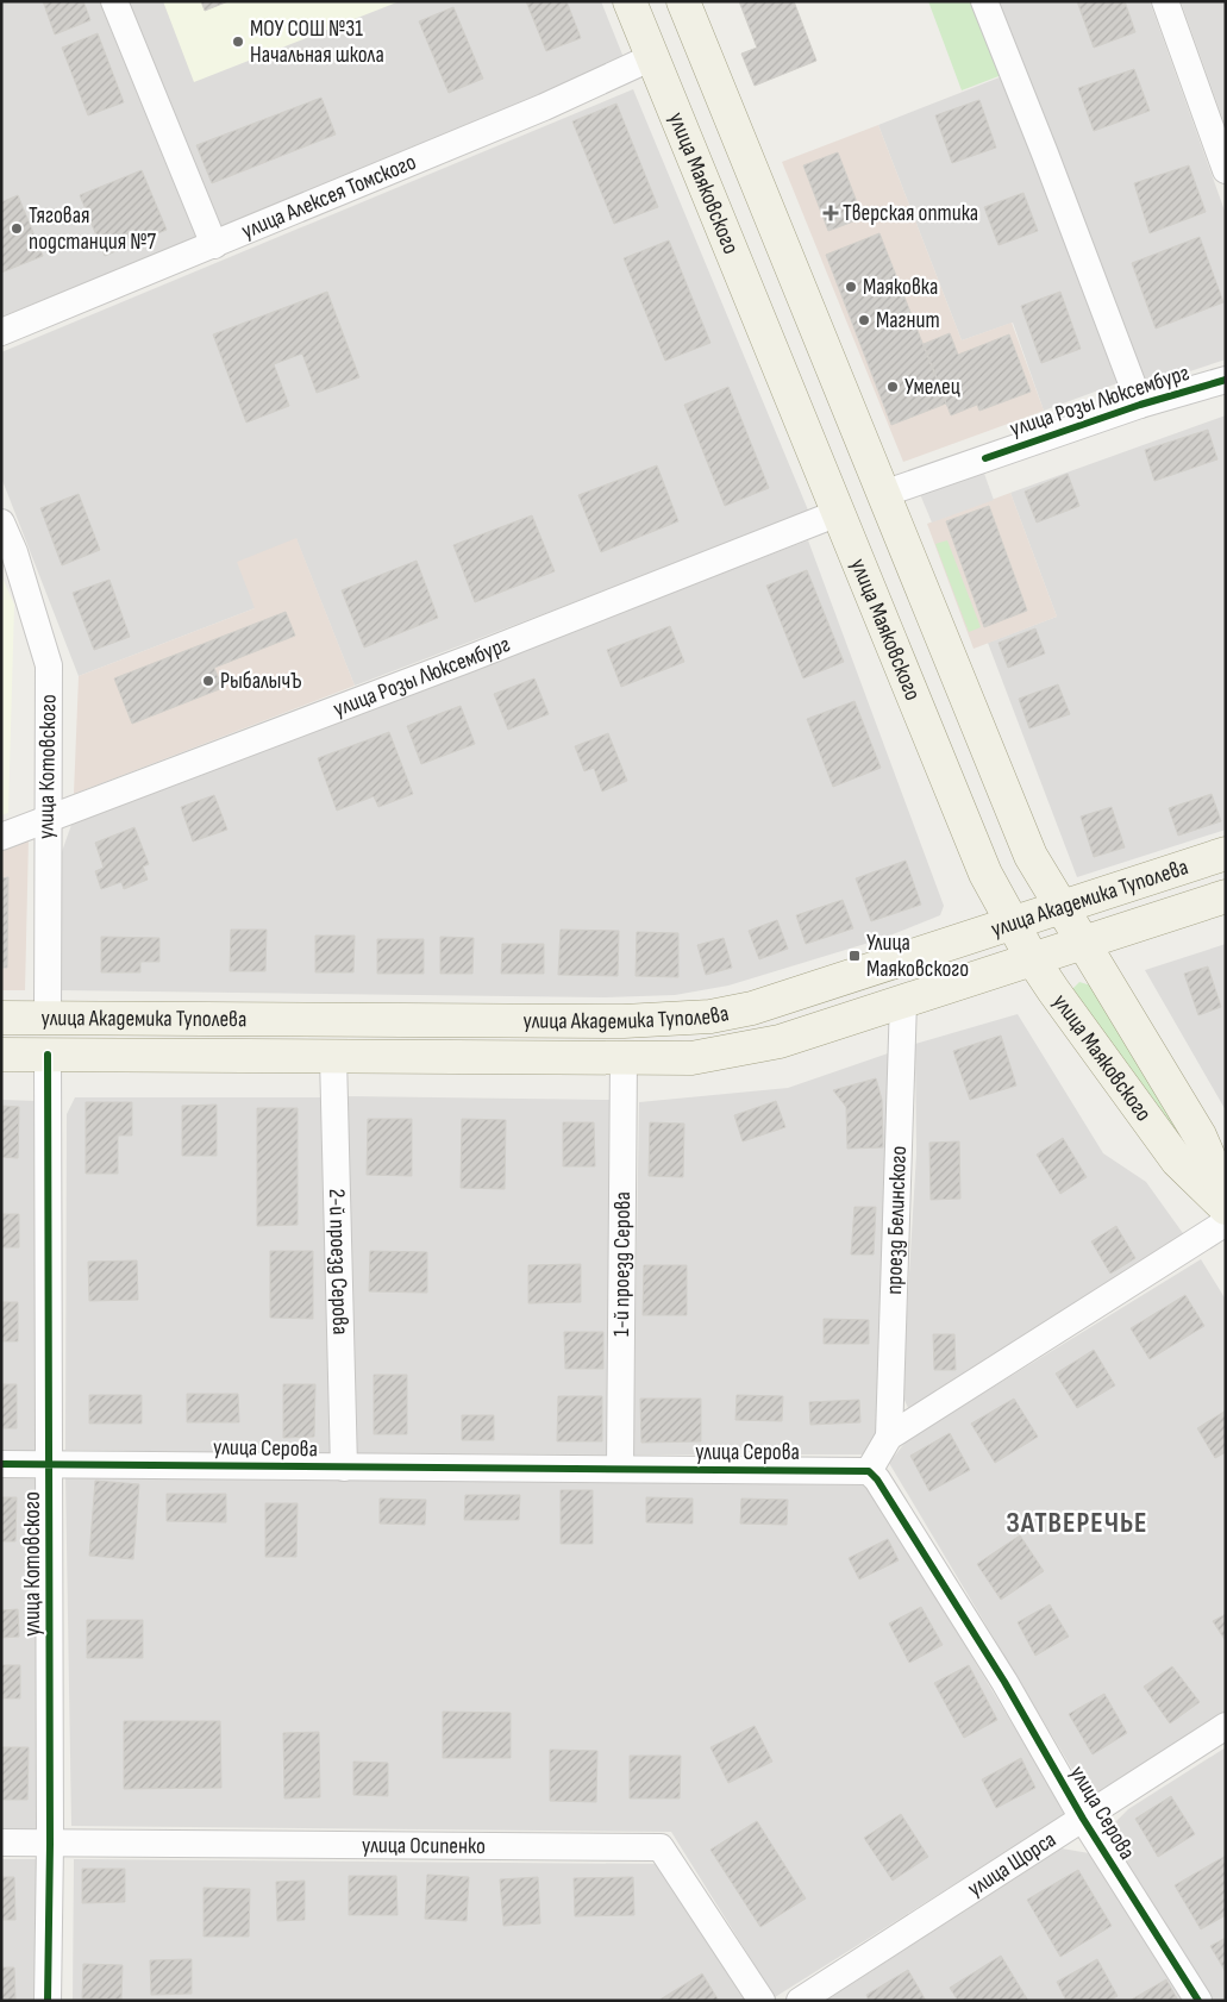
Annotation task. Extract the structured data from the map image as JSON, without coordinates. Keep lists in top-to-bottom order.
{
  "streets": {
    "main road": ["улица Маяковского", "улица Академика Туполева"],
    "street": [
      "улица Алексея Томского",
      "улица Розы Люксембург",
      "улица Котовского",
      "проезд Белинского",
      "2-й проезд Серова",
      "1-й проезд Серова",
      "улица Серова",
      "улица Осипенко",
      "улица Щорса"
    ]
  },
  "crossings": [
    ["улица Маяковского", "улица Алексея Томского"],
    ["улица Маяковского", "улица Розы Люксембург"],
    ["улица Маяковского", "улица Академика Туполева"],
    ["улица Розы Люксембург", "улица Котовского"],
    ["улица Котовского", "улица Академика Туполева"],
    ["улица Котовского", "улица Серова"],
    ["улица Котовского", "улица Осипенко"],
    ["улица Академика Туполева", "проезд Белинского"],
    ["улица Академика Туполева", "2-й проезд Серова"],
    ["улица Академика Туполева", "1-й проезд Серова"],
    ["проезд Белинского", "улица Серова"],
    ["2-й проезд Серова", "улица Серова"],
    ["1-й проезд Серова", "улица Серова"],
    ["улица Серова", "улица Щорса"]
  ],
  "districts": ["ЗАТВЕРЕЧЬЕ"],
  "places": {
    "other": [
      "МОУ СОШ №31 Начальная школа",
      "Тяговая подстанция №7",
      "Маяковка",
      "Магнит",
      "Умелец",
      "РыбалычЪ"
    ],
    "health": ["Тверская оптика"],
    "transit": ["Улица Маяковского"]
  }
}
